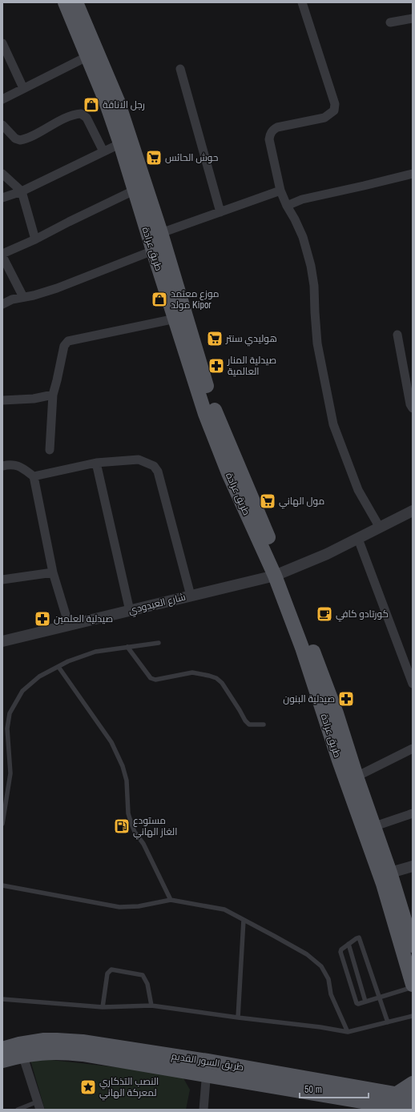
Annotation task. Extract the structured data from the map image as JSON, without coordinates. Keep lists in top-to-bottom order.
{
  "streets": {
    "main road": ["طريق عرادة", "طريق السور القديم"],
    "street": ["شارع العيدودي"]
  },
  "crossings": [
    ["طريق عرادة", "شارع العيدودي"]
  ],
  "places": {
    "shop": ["رجل الاناقة", "موزع معتمد مولد Kipor"],
    "supermarket": ["حوش الحائس", "هوليدي سنتر", "مول الهاني"],
    "pharmacy": ["صيدلية المنار العالمية", "صيدلية العلمين", "صيدلية البنون"],
    "cafe": ["كورتادو كافي"],
    "fuel station": ["مستودع الغاز الهاني"],
    "place": ["النصب التذكاري لمعركة الهاني"]
  },
  "scale_bar": "50 m"
}
